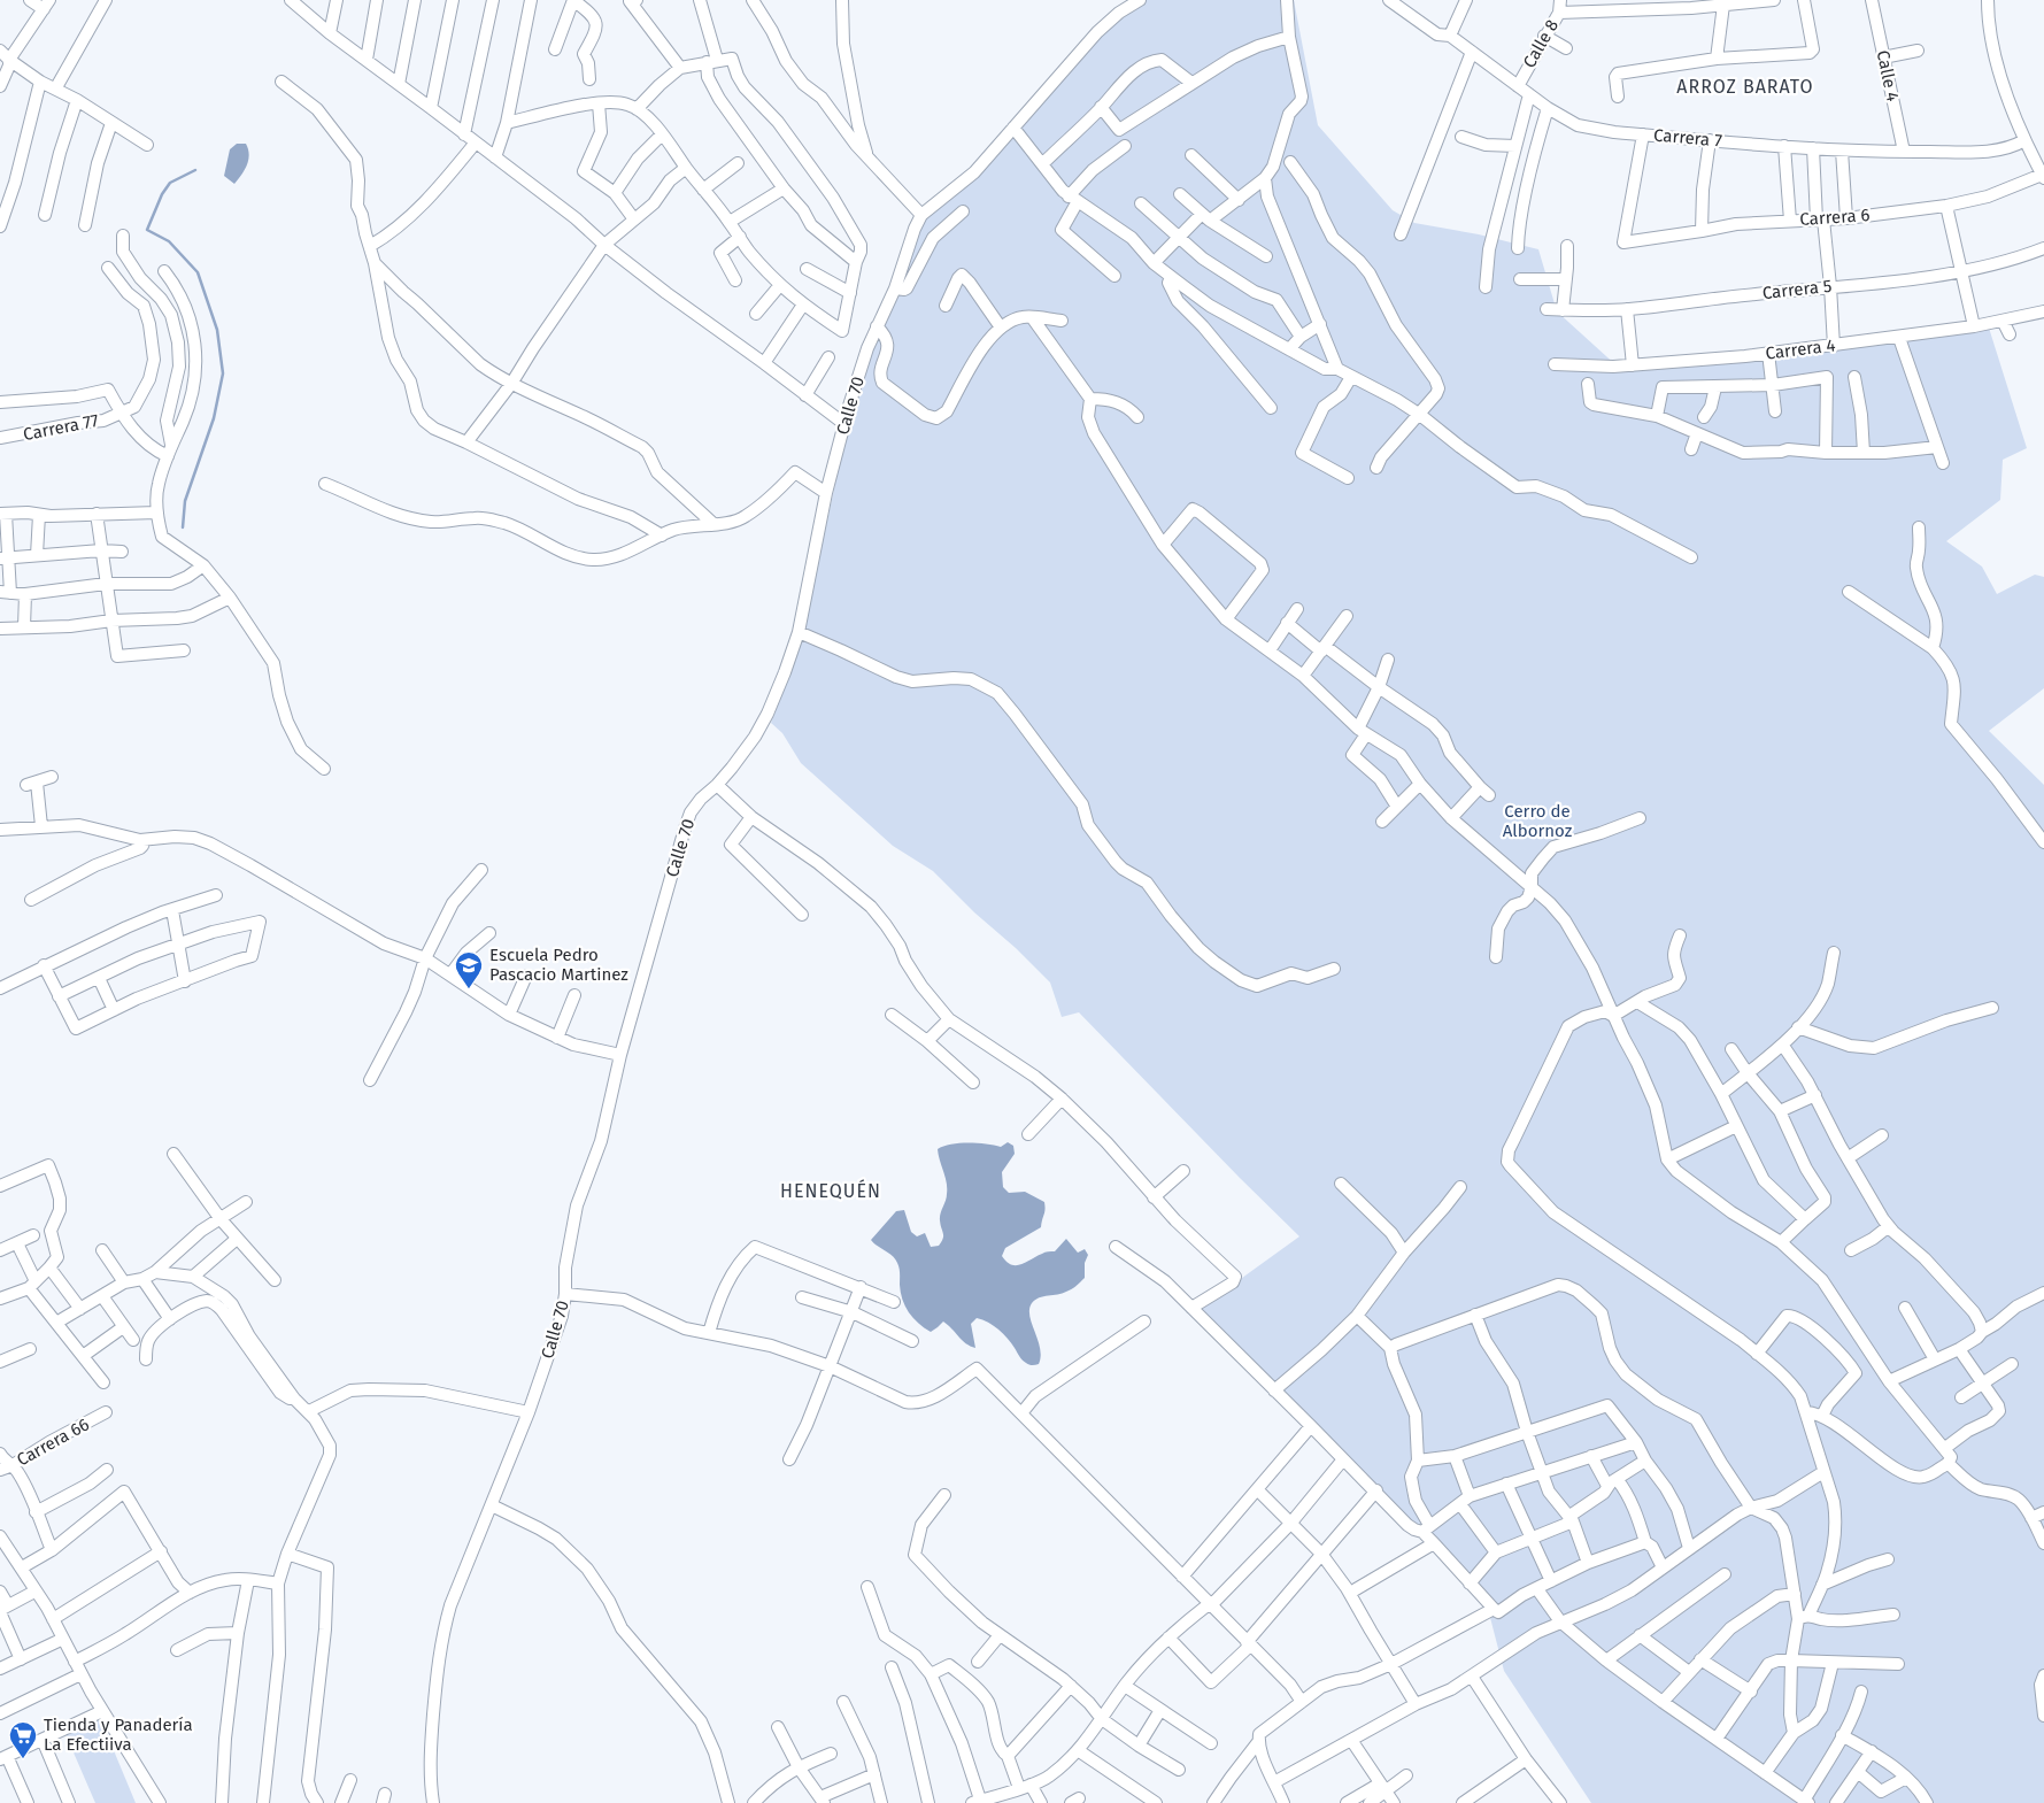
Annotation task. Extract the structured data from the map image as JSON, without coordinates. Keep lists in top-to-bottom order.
{
  "streets": {
    "street": [
      "Calle 8",
      "Calle 4",
      "Carrera 7",
      "Carrera 6",
      "Carrera 5",
      "Carrera 4",
      "Calle 70",
      "Carrera 77",
      "Carrera 66"
    ]
  },
  "crossings": [
    ["Calle 8", "Carrera 7"],
    ["Calle 4", "Carrera 7"],
    ["Carrera 7", "Carrera 6"]
  ],
  "districts": ["ARROZ BARATO", "HENEQUÉN"],
  "parks": ["Cerro de Albornoz"],
  "places": {
    "school or university": ["Escuela Pedro Pascacio Martinez"],
    "supermarket": ["Tienda y Panadería La Efectiiva"]
  }
}
